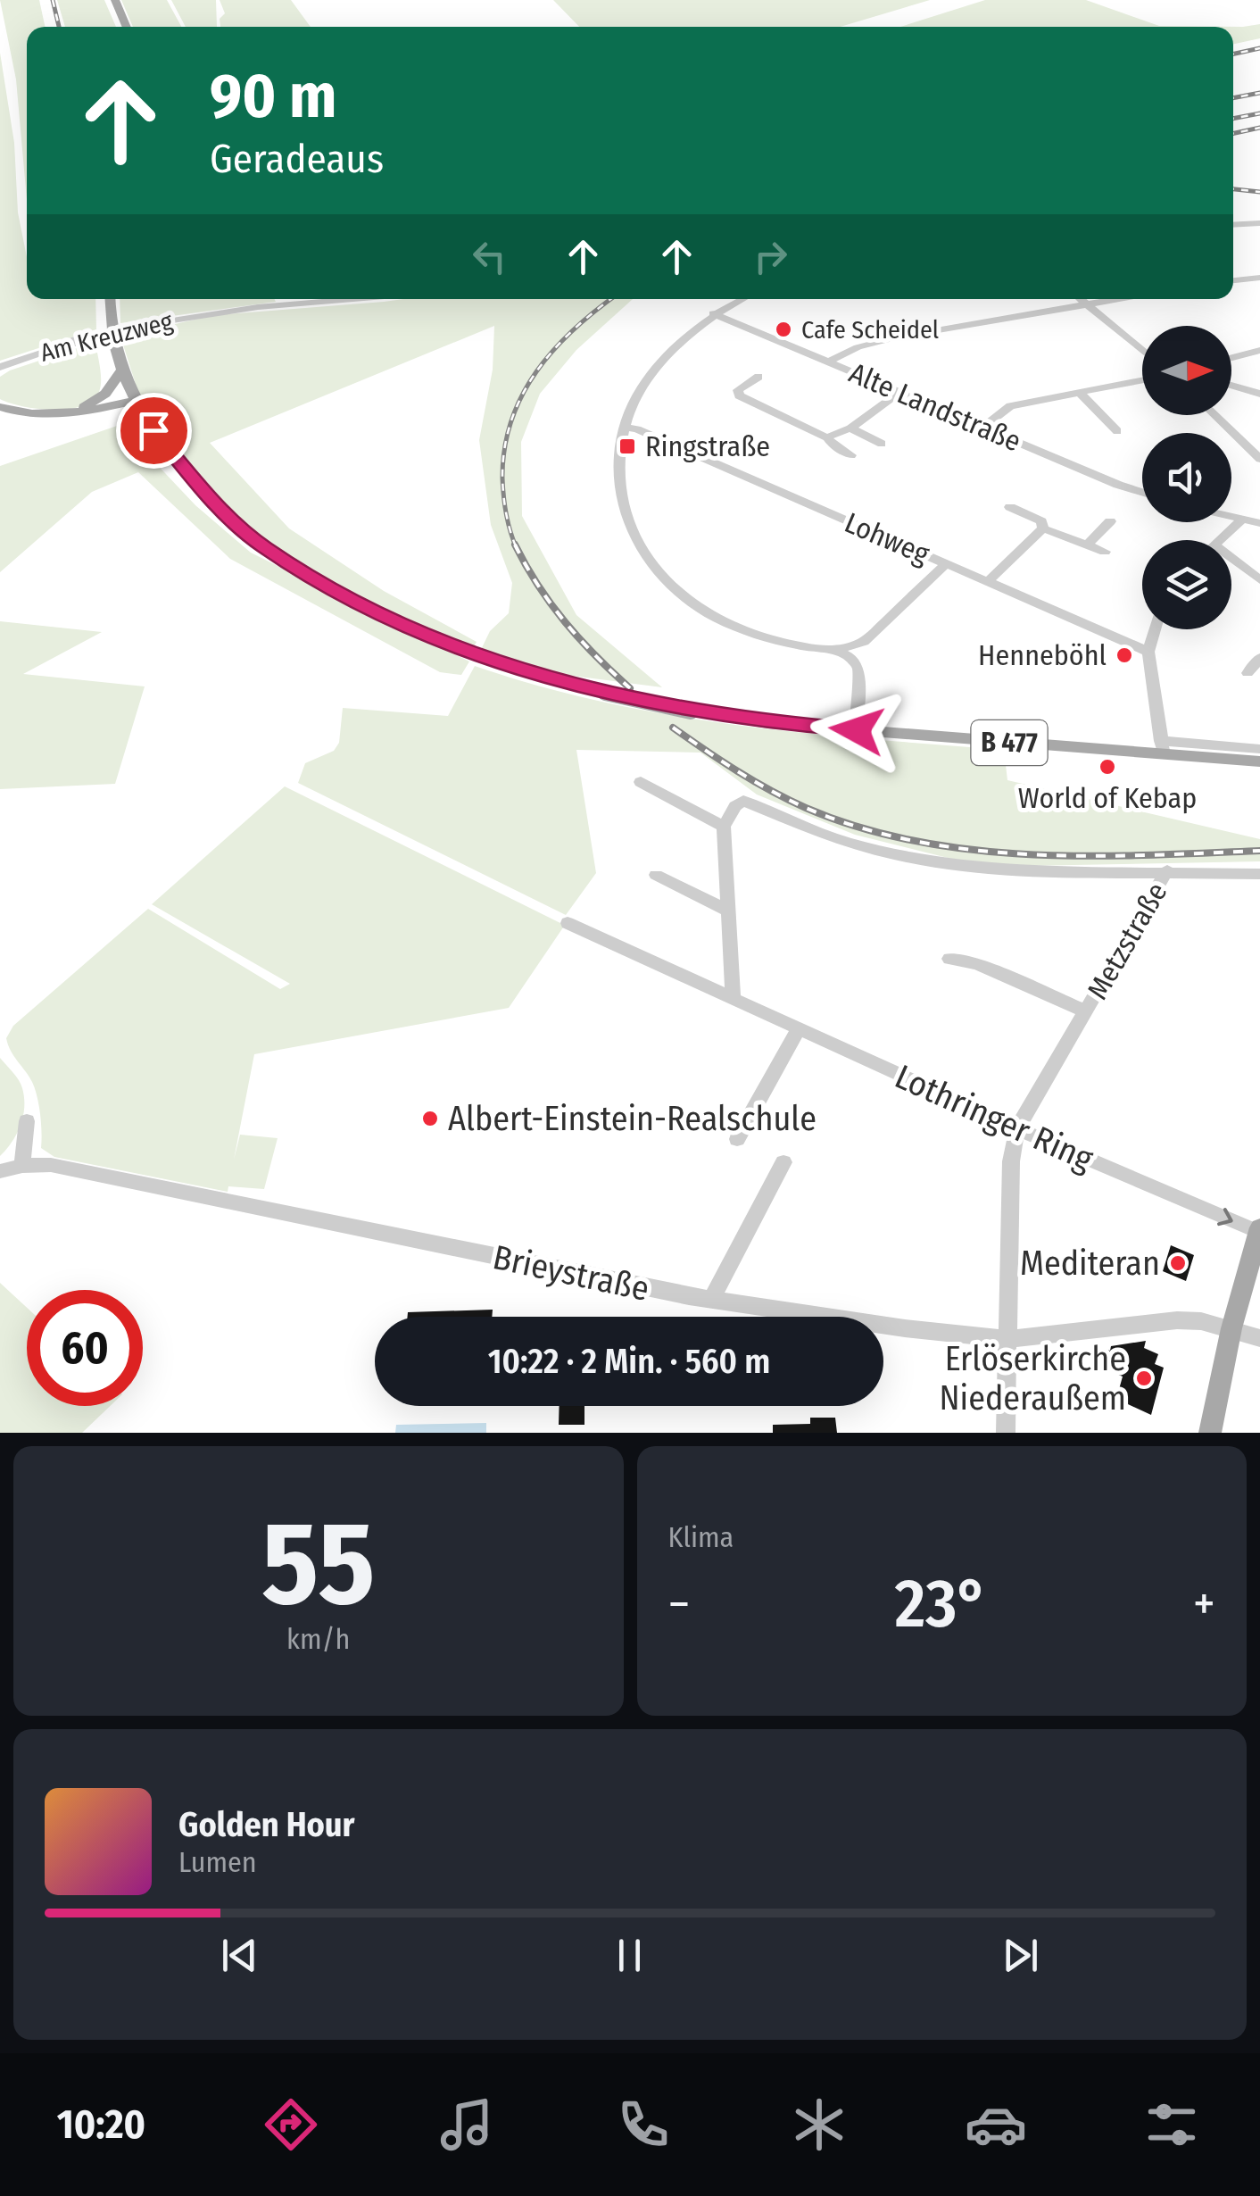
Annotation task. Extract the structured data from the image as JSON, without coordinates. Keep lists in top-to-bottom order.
{
  "streets": {
    "main road": ["B 477"],
    "street": [
      "Am Kreuzweg",
      "Alte Landstraße",
      "Lohweg",
      "Metzstraße",
      "Lothringer Ring",
      "Brieystraße"
    ]
  },
  "crossings": [
    ["Metzstraße", "Lothringer Ring"],
    ["Metzstraße", "Brieystraße"]
  ],
  "places": {
    "other": [
      "Cafe Scheidel",
      "Henneböhl",
      "World of Kebap",
      "Albert-Einstein-Realschule",
      "Mediteran",
      "Erlöserkirche Niederaußem"
    ],
    "transit": ["Ringstraße"]
  },
  "north": "right",
  "page": {
    "turn": ["90 m", "Geradeaus"],
    "limit": "60",
    "trip": "10:22 · 2 Min. · 560 m",
    "tile": [
      ["55", "km/h"],
      "Klima"
    ],
    "heat": ["−", "23°", "+"],
    "song": ["Golden Hour", "Lumen"],
    "tabs": "10:20"
  }
}
